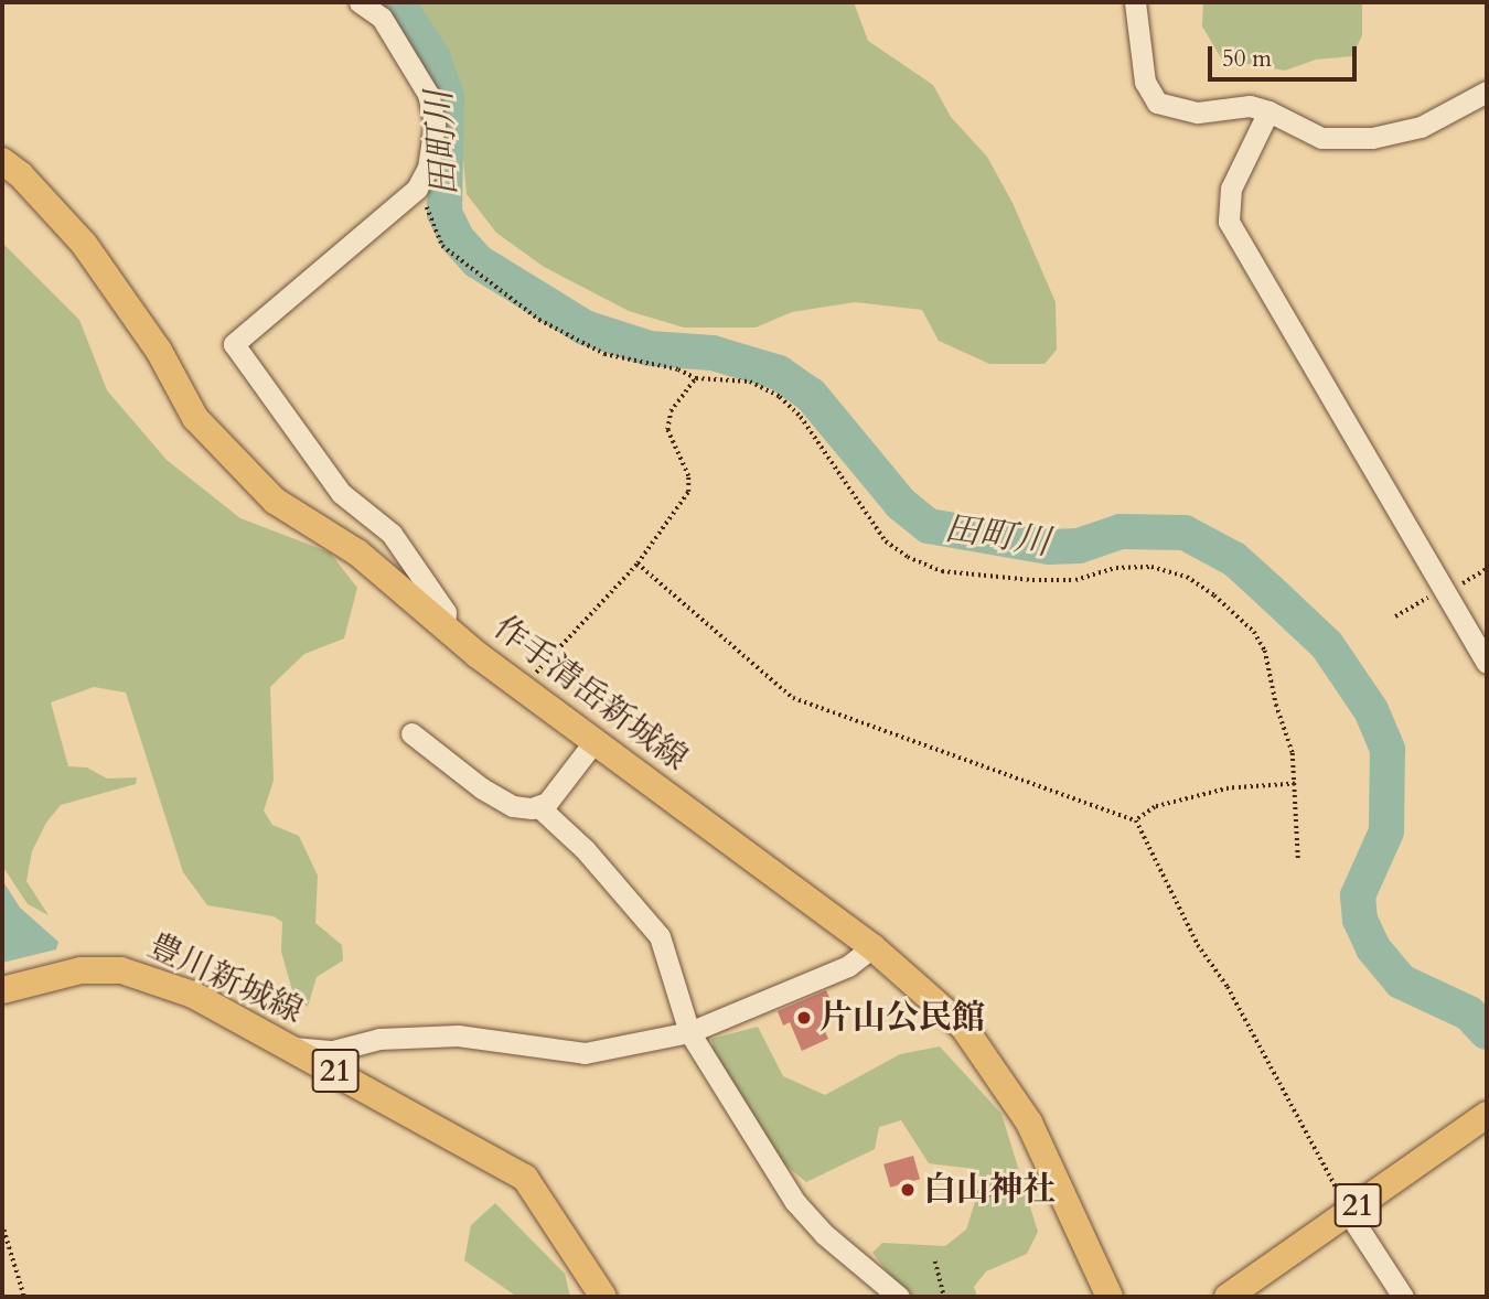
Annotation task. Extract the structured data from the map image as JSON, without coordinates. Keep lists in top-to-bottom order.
{
  "streets": {
    "main road": ["作手清岳新城線", "豊川新城線", "21"]
  },
  "water": ["田町川"],
  "places": ["片山公民館", "白山神社"],
  "scale_bar": "50 m"
}
